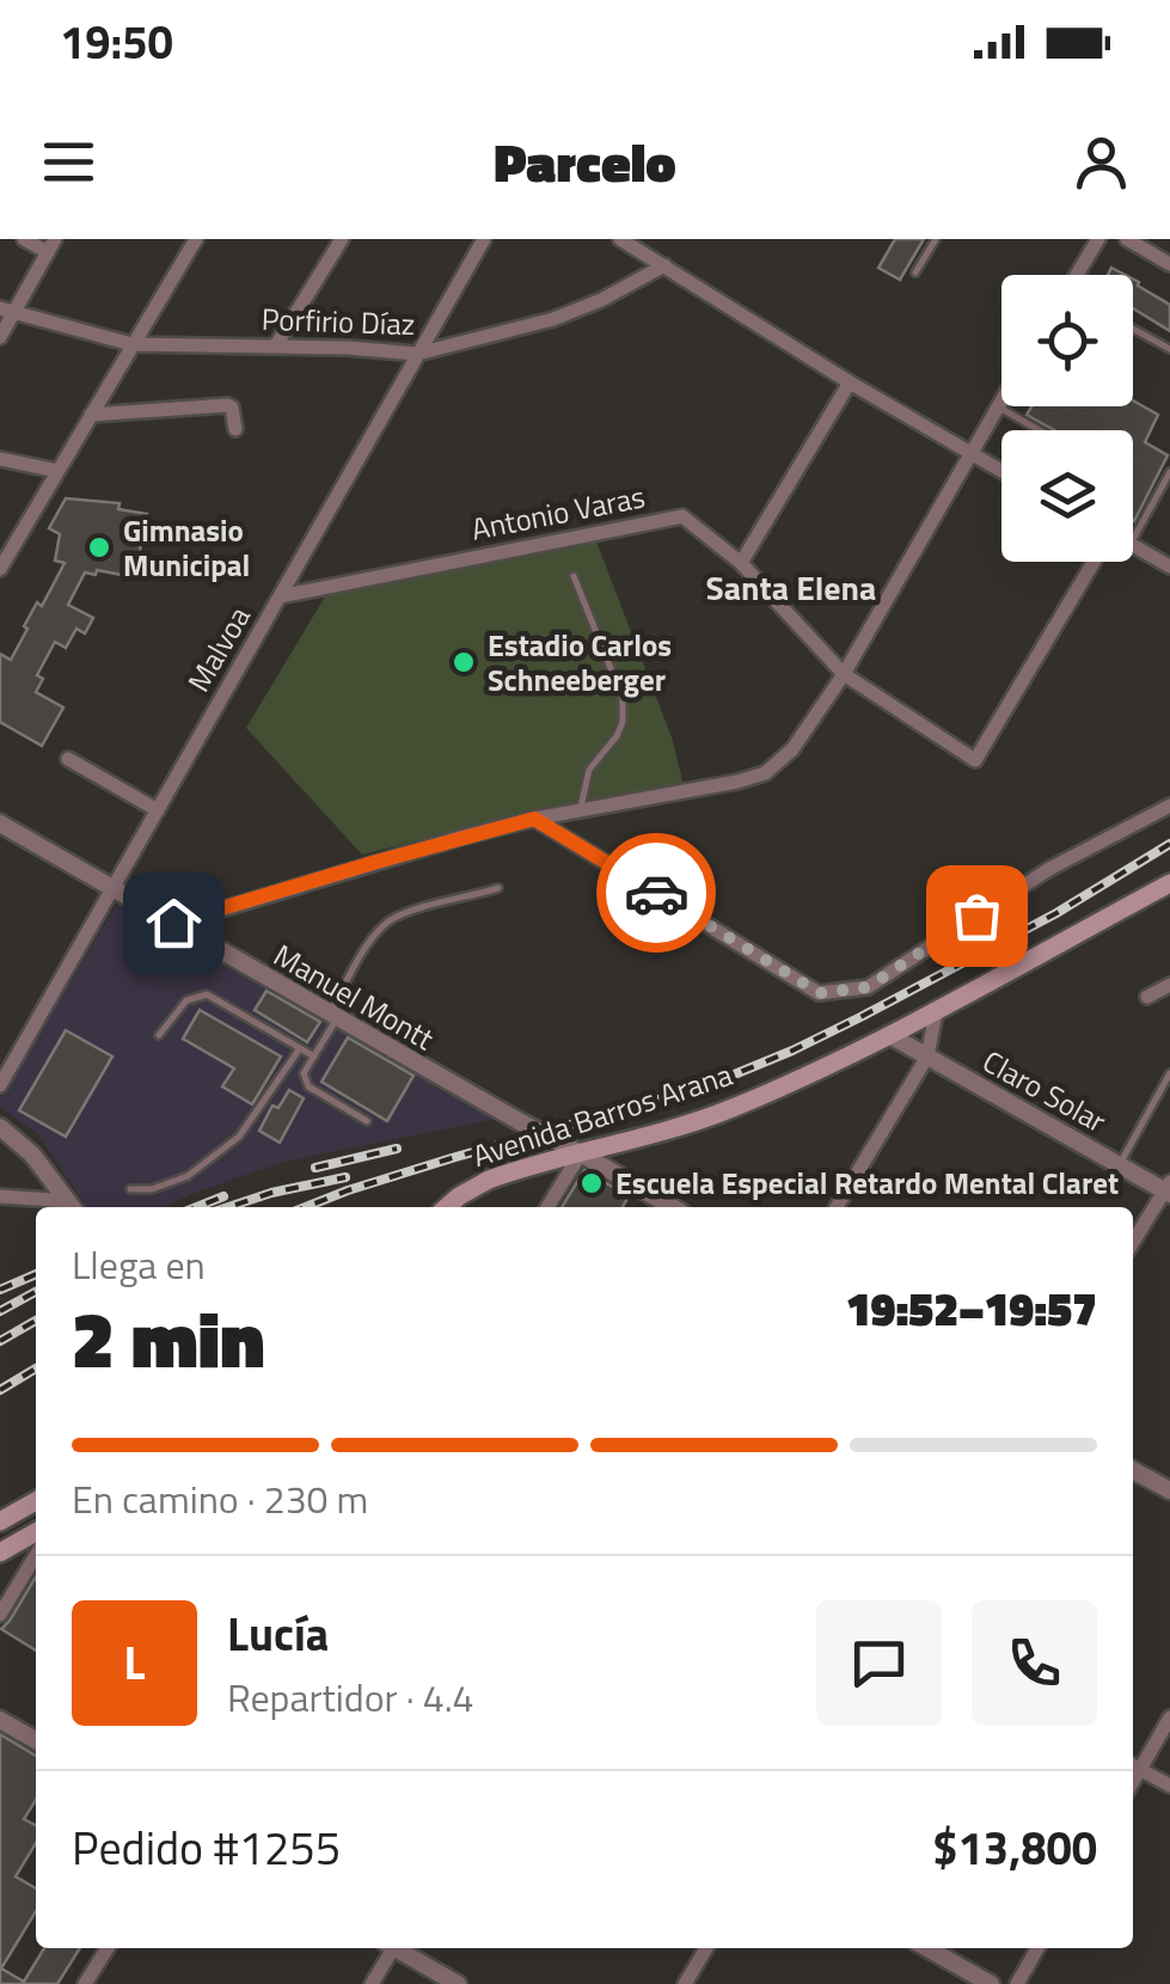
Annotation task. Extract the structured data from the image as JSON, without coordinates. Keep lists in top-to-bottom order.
{
  "streets": {
    "main road": ["Avenida Barros Arana"],
    "street": [
      "Porfirio Díaz",
      "Antonio Varas",
      "Malvoa",
      "Manuel Montt",
      "Claro Solar"
    ]
  },
  "crossings": [
    ["Porfirio Díaz", "Malvoa"],
    ["Antonio Varas", "Malvoa"],
    ["Malvoa", "Manuel Montt"],
    ["Manuel Montt", "Avenida Barros Arana"],
    ["Claro Solar", "Avenida Barros Arana"]
  ],
  "districts": ["Santa Elena"],
  "places": ["Gimnasio Municipal", "Estadio Carlos Schneeberger", "Escuela Especial Retardo Mental Claret"],
  "page": {
    "status": "19:50",
    "header": "Parcelo",
    "heading": ["2 min", "Llega en", "19:52–19:57"],
    "panel": [
      "Lucía",
      "Repartidor · 4.4",
      "Pedido #1255",
      "$13,800"
    ],
    "bar": "En camino · 230 m",
    "round": "L"
  }
}
